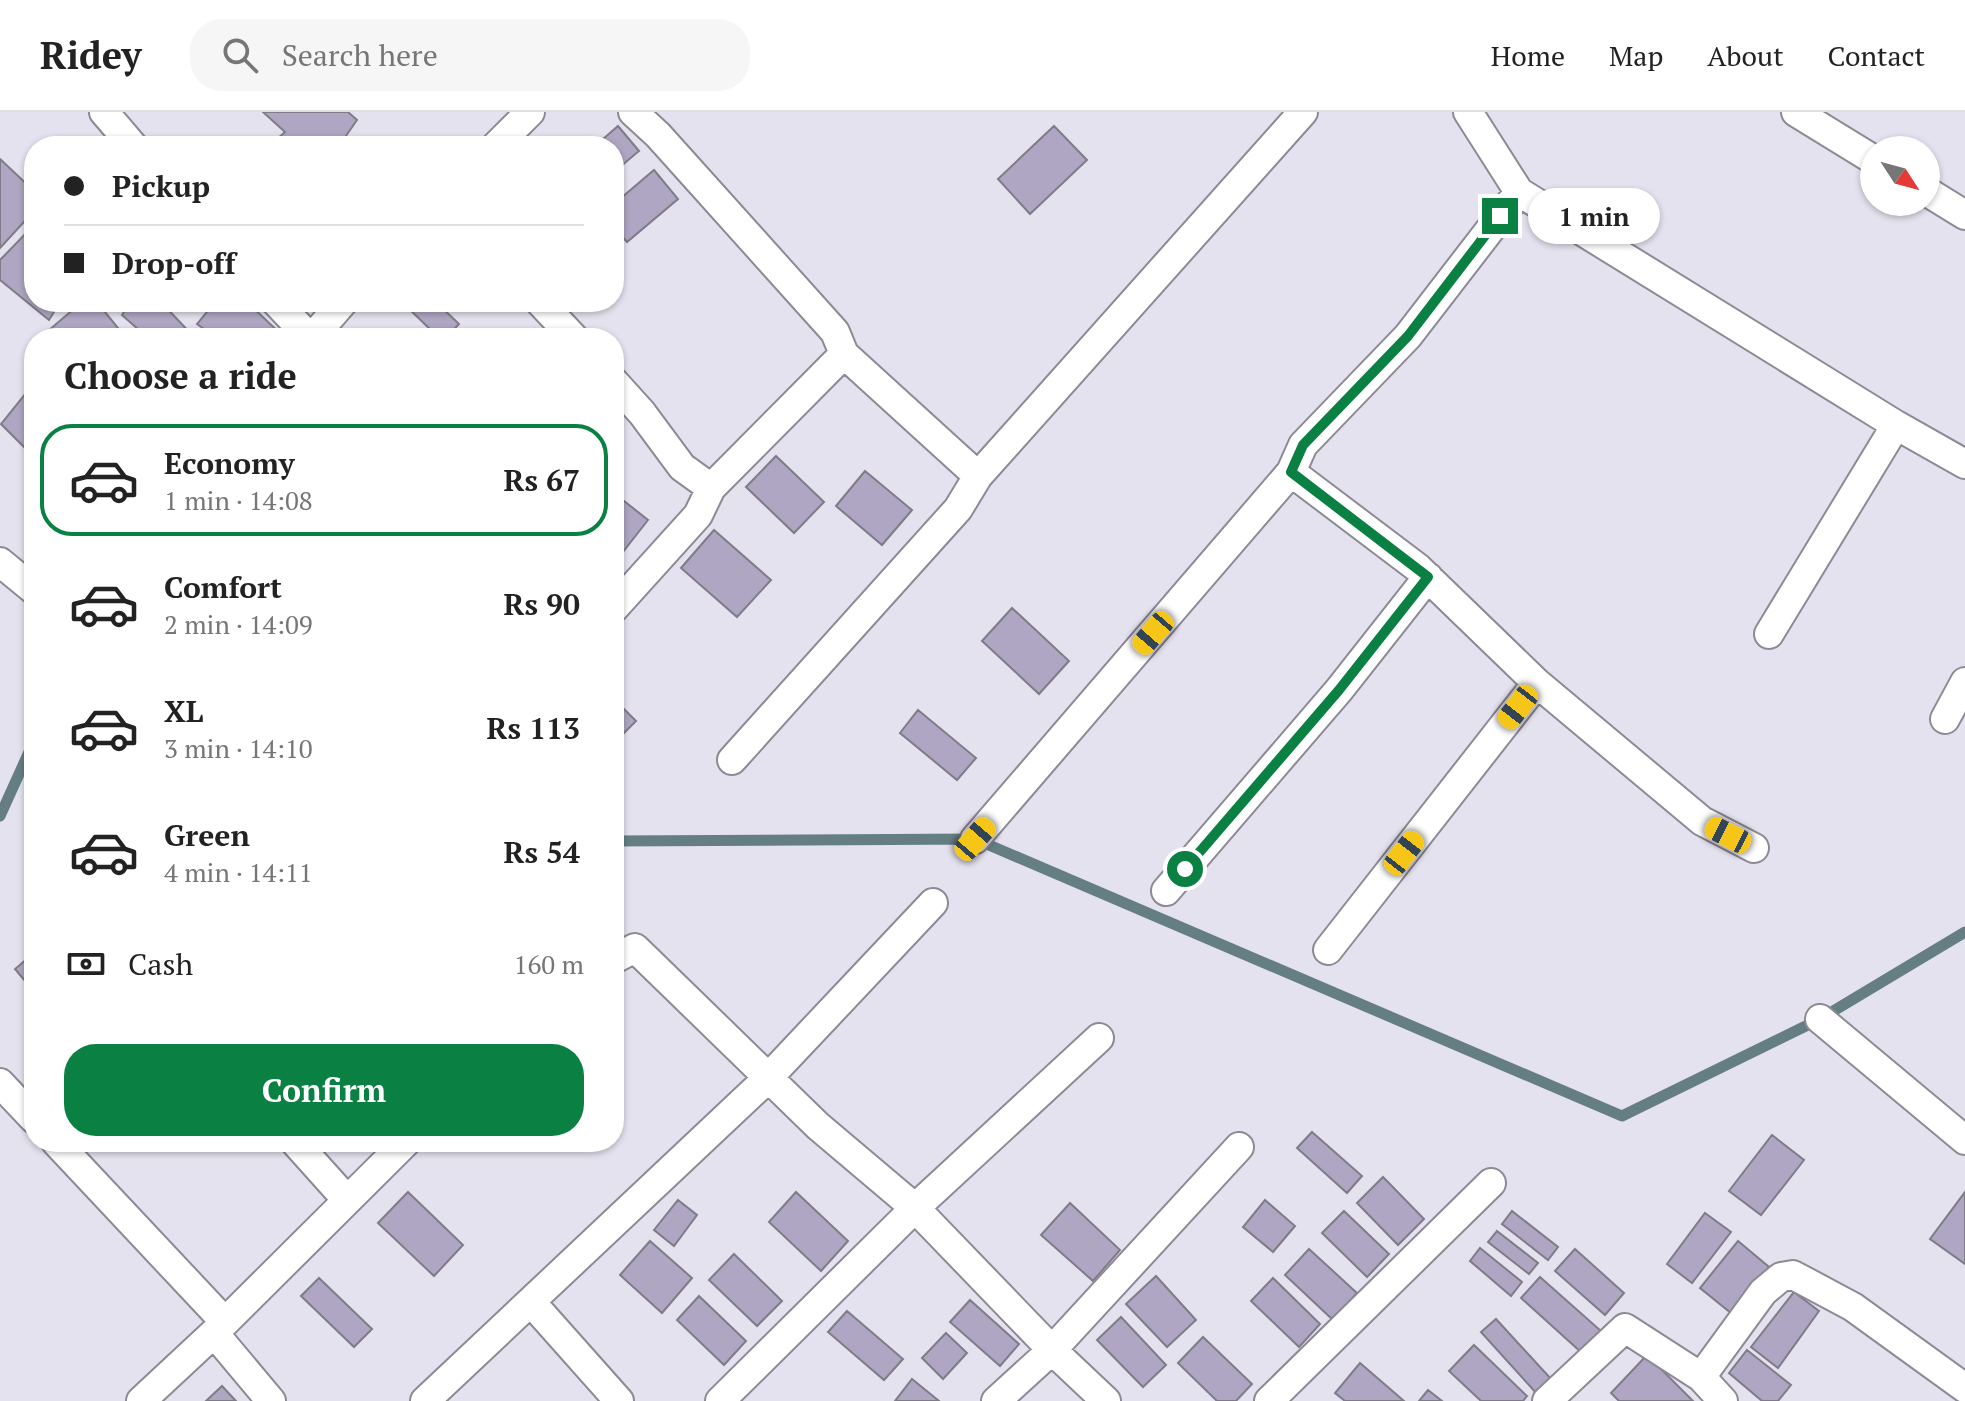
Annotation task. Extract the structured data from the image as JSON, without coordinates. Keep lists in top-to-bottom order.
{
  "north": "bottom right",
  "page": {
    "header": "Ridey",
    "search": "Search here",
    "nav": [
      "Home",
      "Map",
      "About",
      "Contact"
    ],
    "banner": ["Pickup", "Drop-off"],
    "bubble": "1 min",
    "heading": "Choose a ride",
    "list": [
      {
        "name": "Economy",
        "note": "1 min · 14:08",
        "value": "Rs 67"
      },
      {
        "name": "Comfort",
        "note": "2 min · 14:09",
        "value": "Rs 90"
      },
      {
        "name": "XL",
        "note": "3 min · 14:10",
        "value": "Rs 113"
      },
      {
        "name": "Green",
        "note": "4 min · 14:11",
        "value": "Rs 54"
      }
    ],
    "pay": ["Cash", "160 m"],
    "buttons": "Confirm"
  }
}
